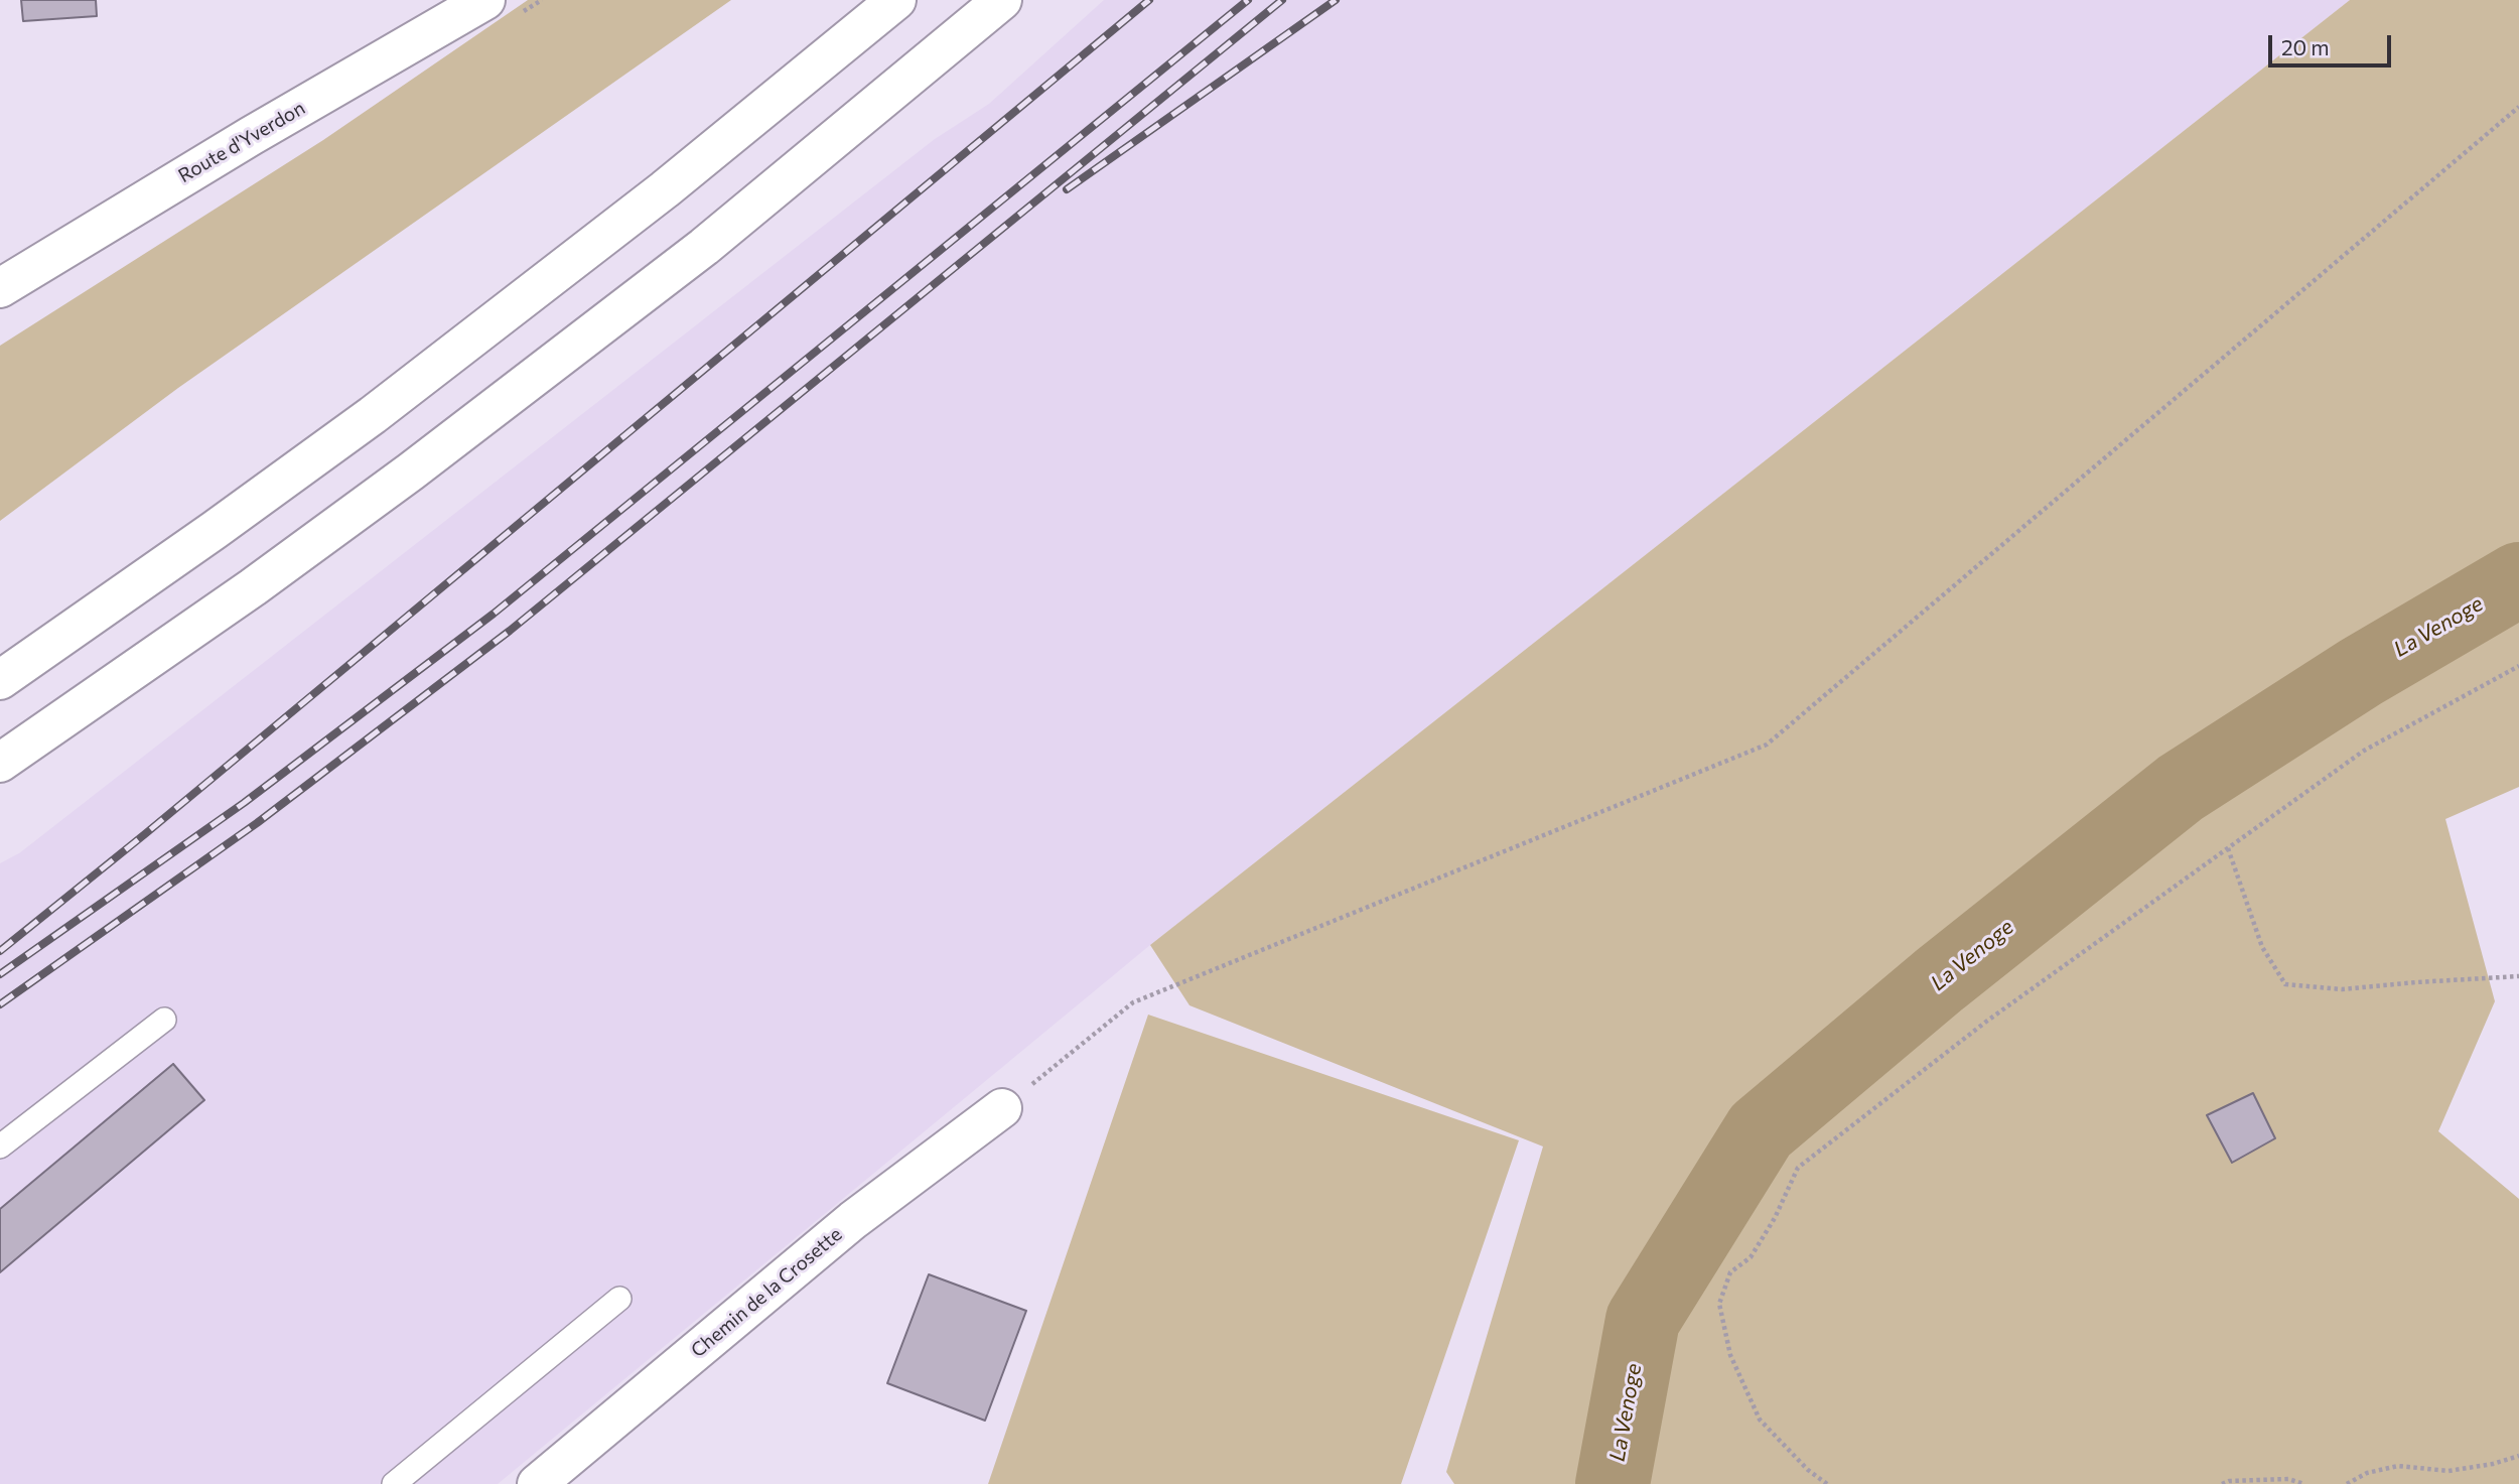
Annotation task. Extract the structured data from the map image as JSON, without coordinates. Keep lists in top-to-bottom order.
{
  "streets": {
    "main road": ["Route d'Yverdon", "Chemin de la Crosette"]
  },
  "water": ["La Venoge"],
  "scale_bar": "20 m"
}
